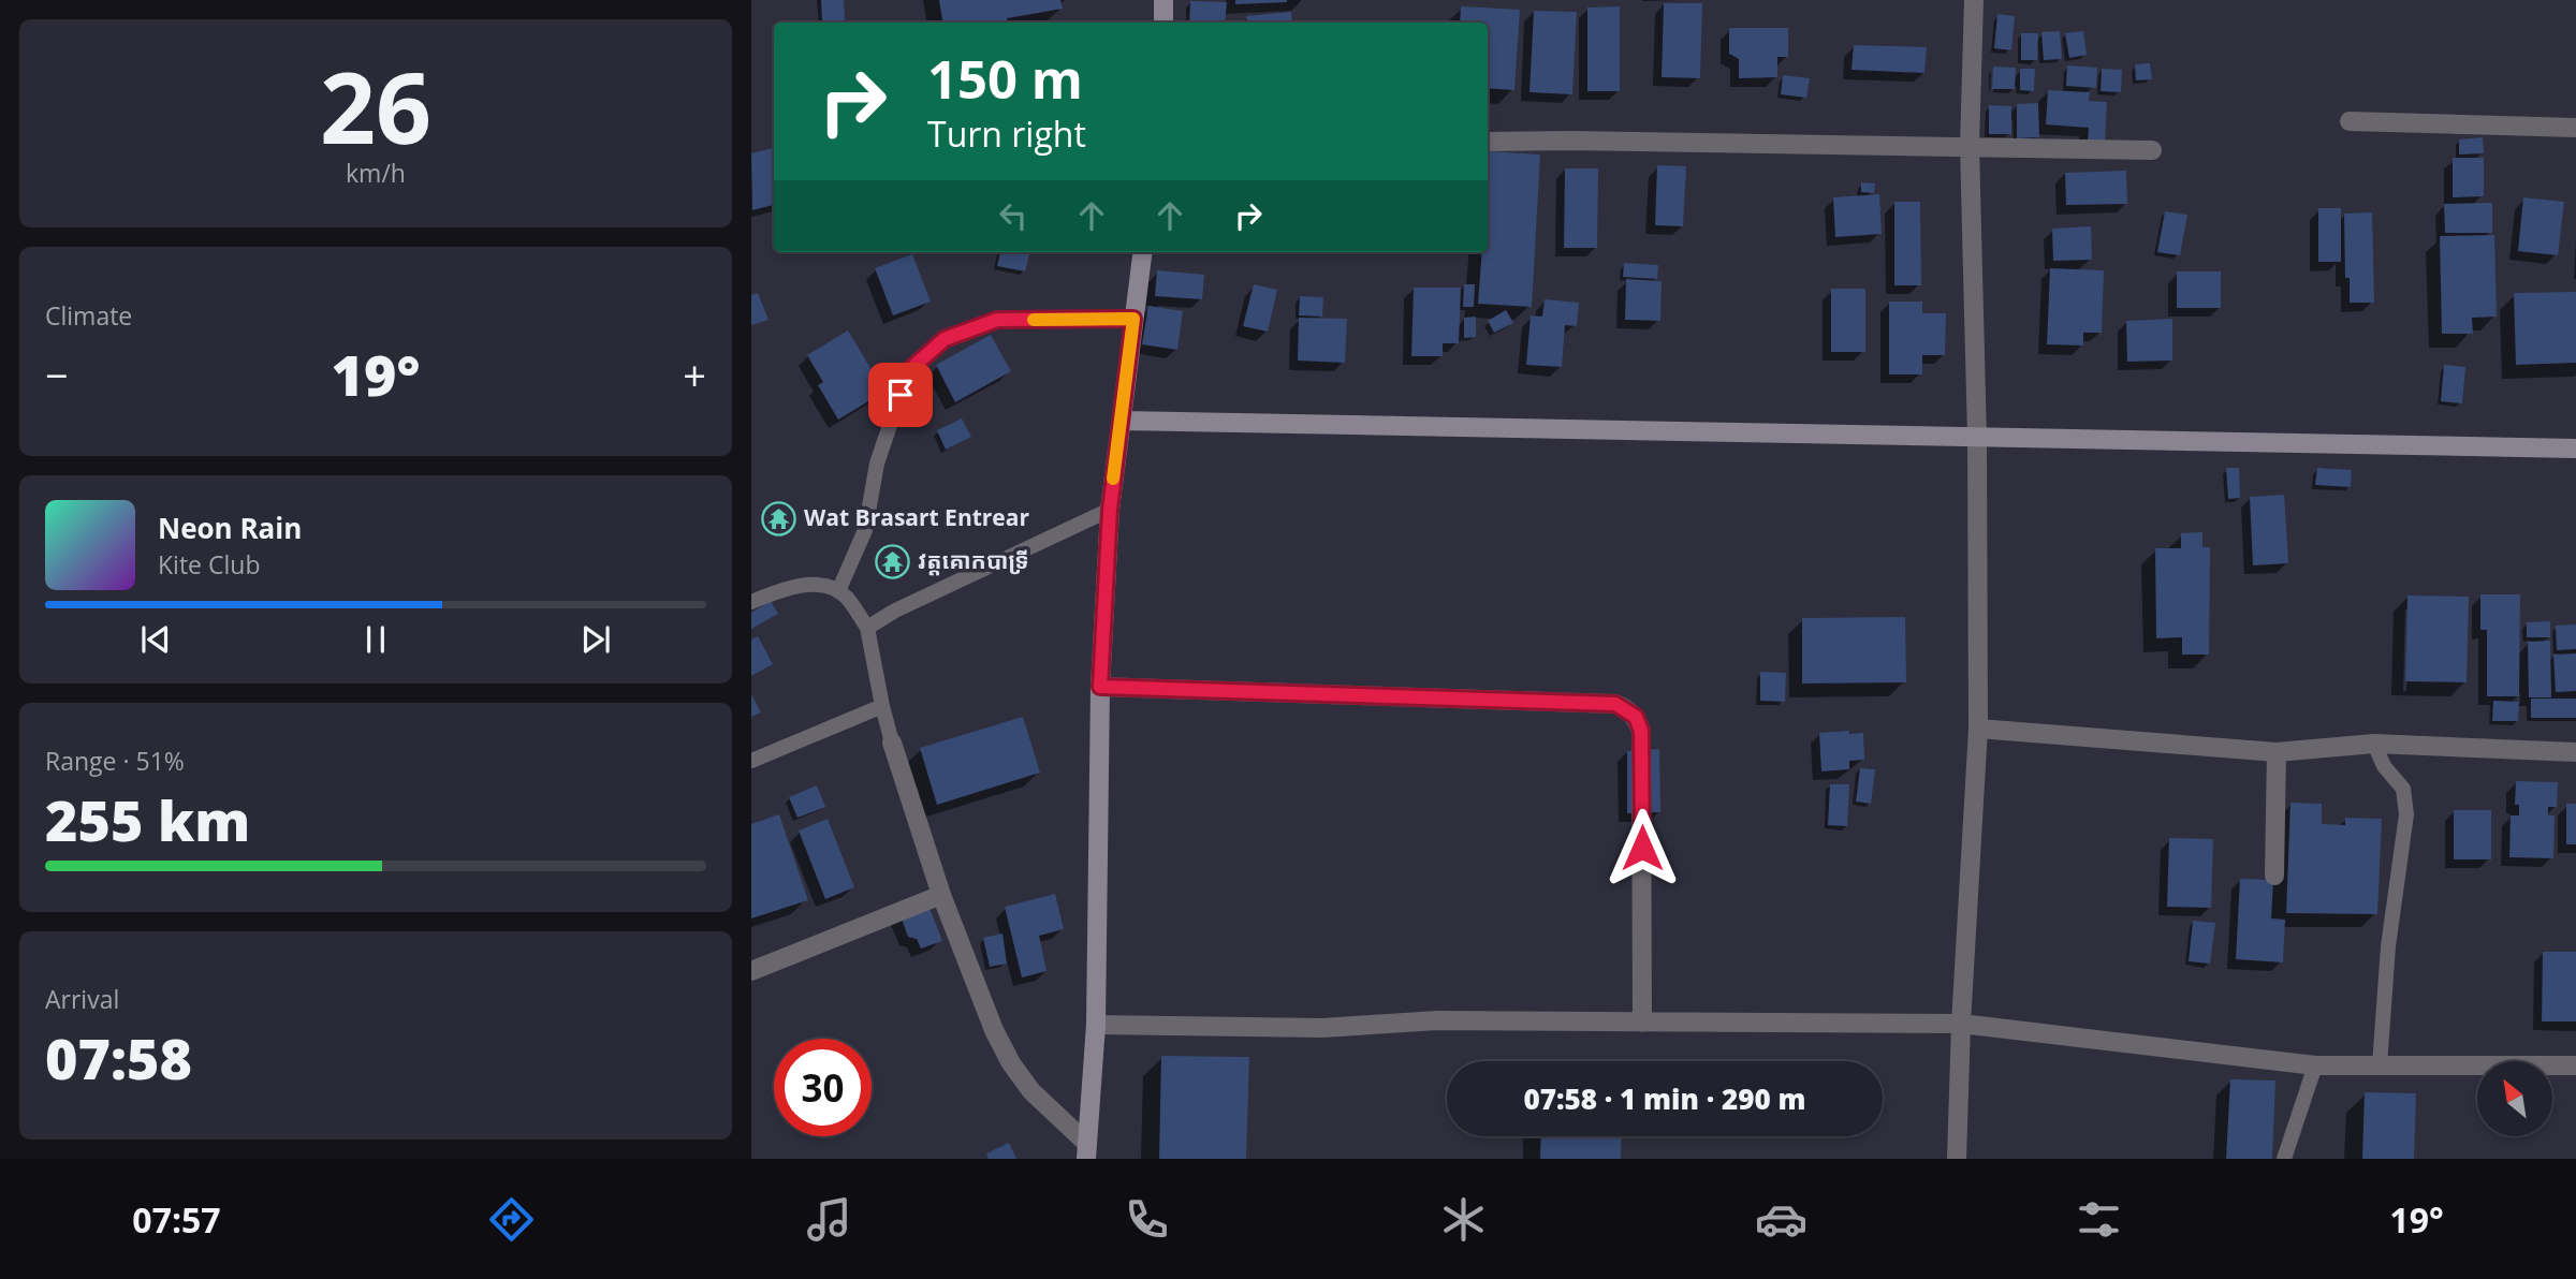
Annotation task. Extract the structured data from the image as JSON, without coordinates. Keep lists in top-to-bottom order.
{
  "places": {
    "temple": ["Wat Brasart Entrear", "វត្តគោកបាទ្រី"]
  },
  "north": "top left",
  "page": {
    "tile": [
      ["26", "km/h"],
      "Climate",
      ["Range · 51%", "255 km"],
      ["Arrival", "07:58"]
    ],
    "turn": ["150 m", "Turn right"],
    "heat": ["−", "19°", "+"],
    "song": ["Neon Rain", "Kite Club"],
    "limit": "30",
    "trip": "07:58 · 1 min · 290 m",
    "tabs": ["07:57", "19°"]
  }
}
